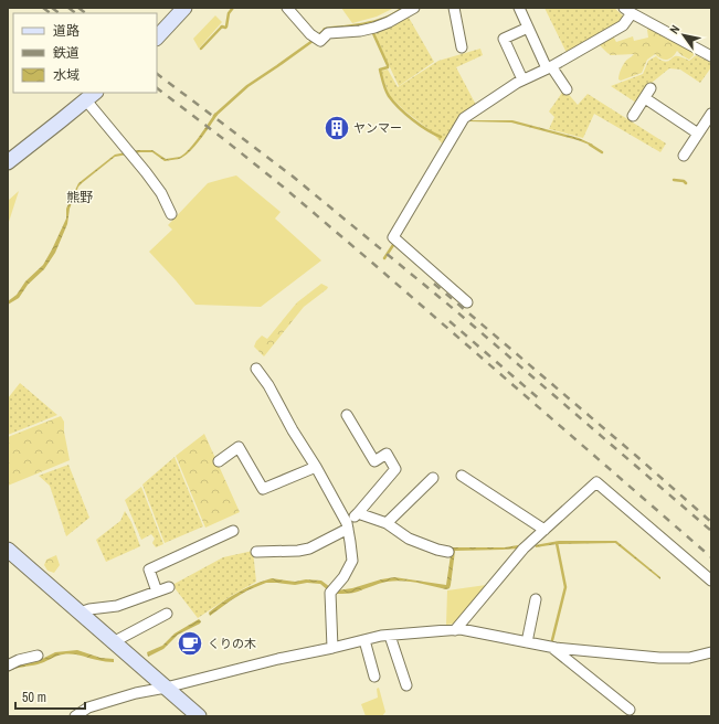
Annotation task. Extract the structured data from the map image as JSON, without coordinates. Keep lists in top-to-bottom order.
{
  "districts": ["熊野"],
  "places": {
    "building": ["ヤンマー"],
    "cafe": ["くりの木"]
  },
  "legend": ["道路", "鉄道", "水域"],
  "scale_bar": "50 m",
  "north": "top left"
}
